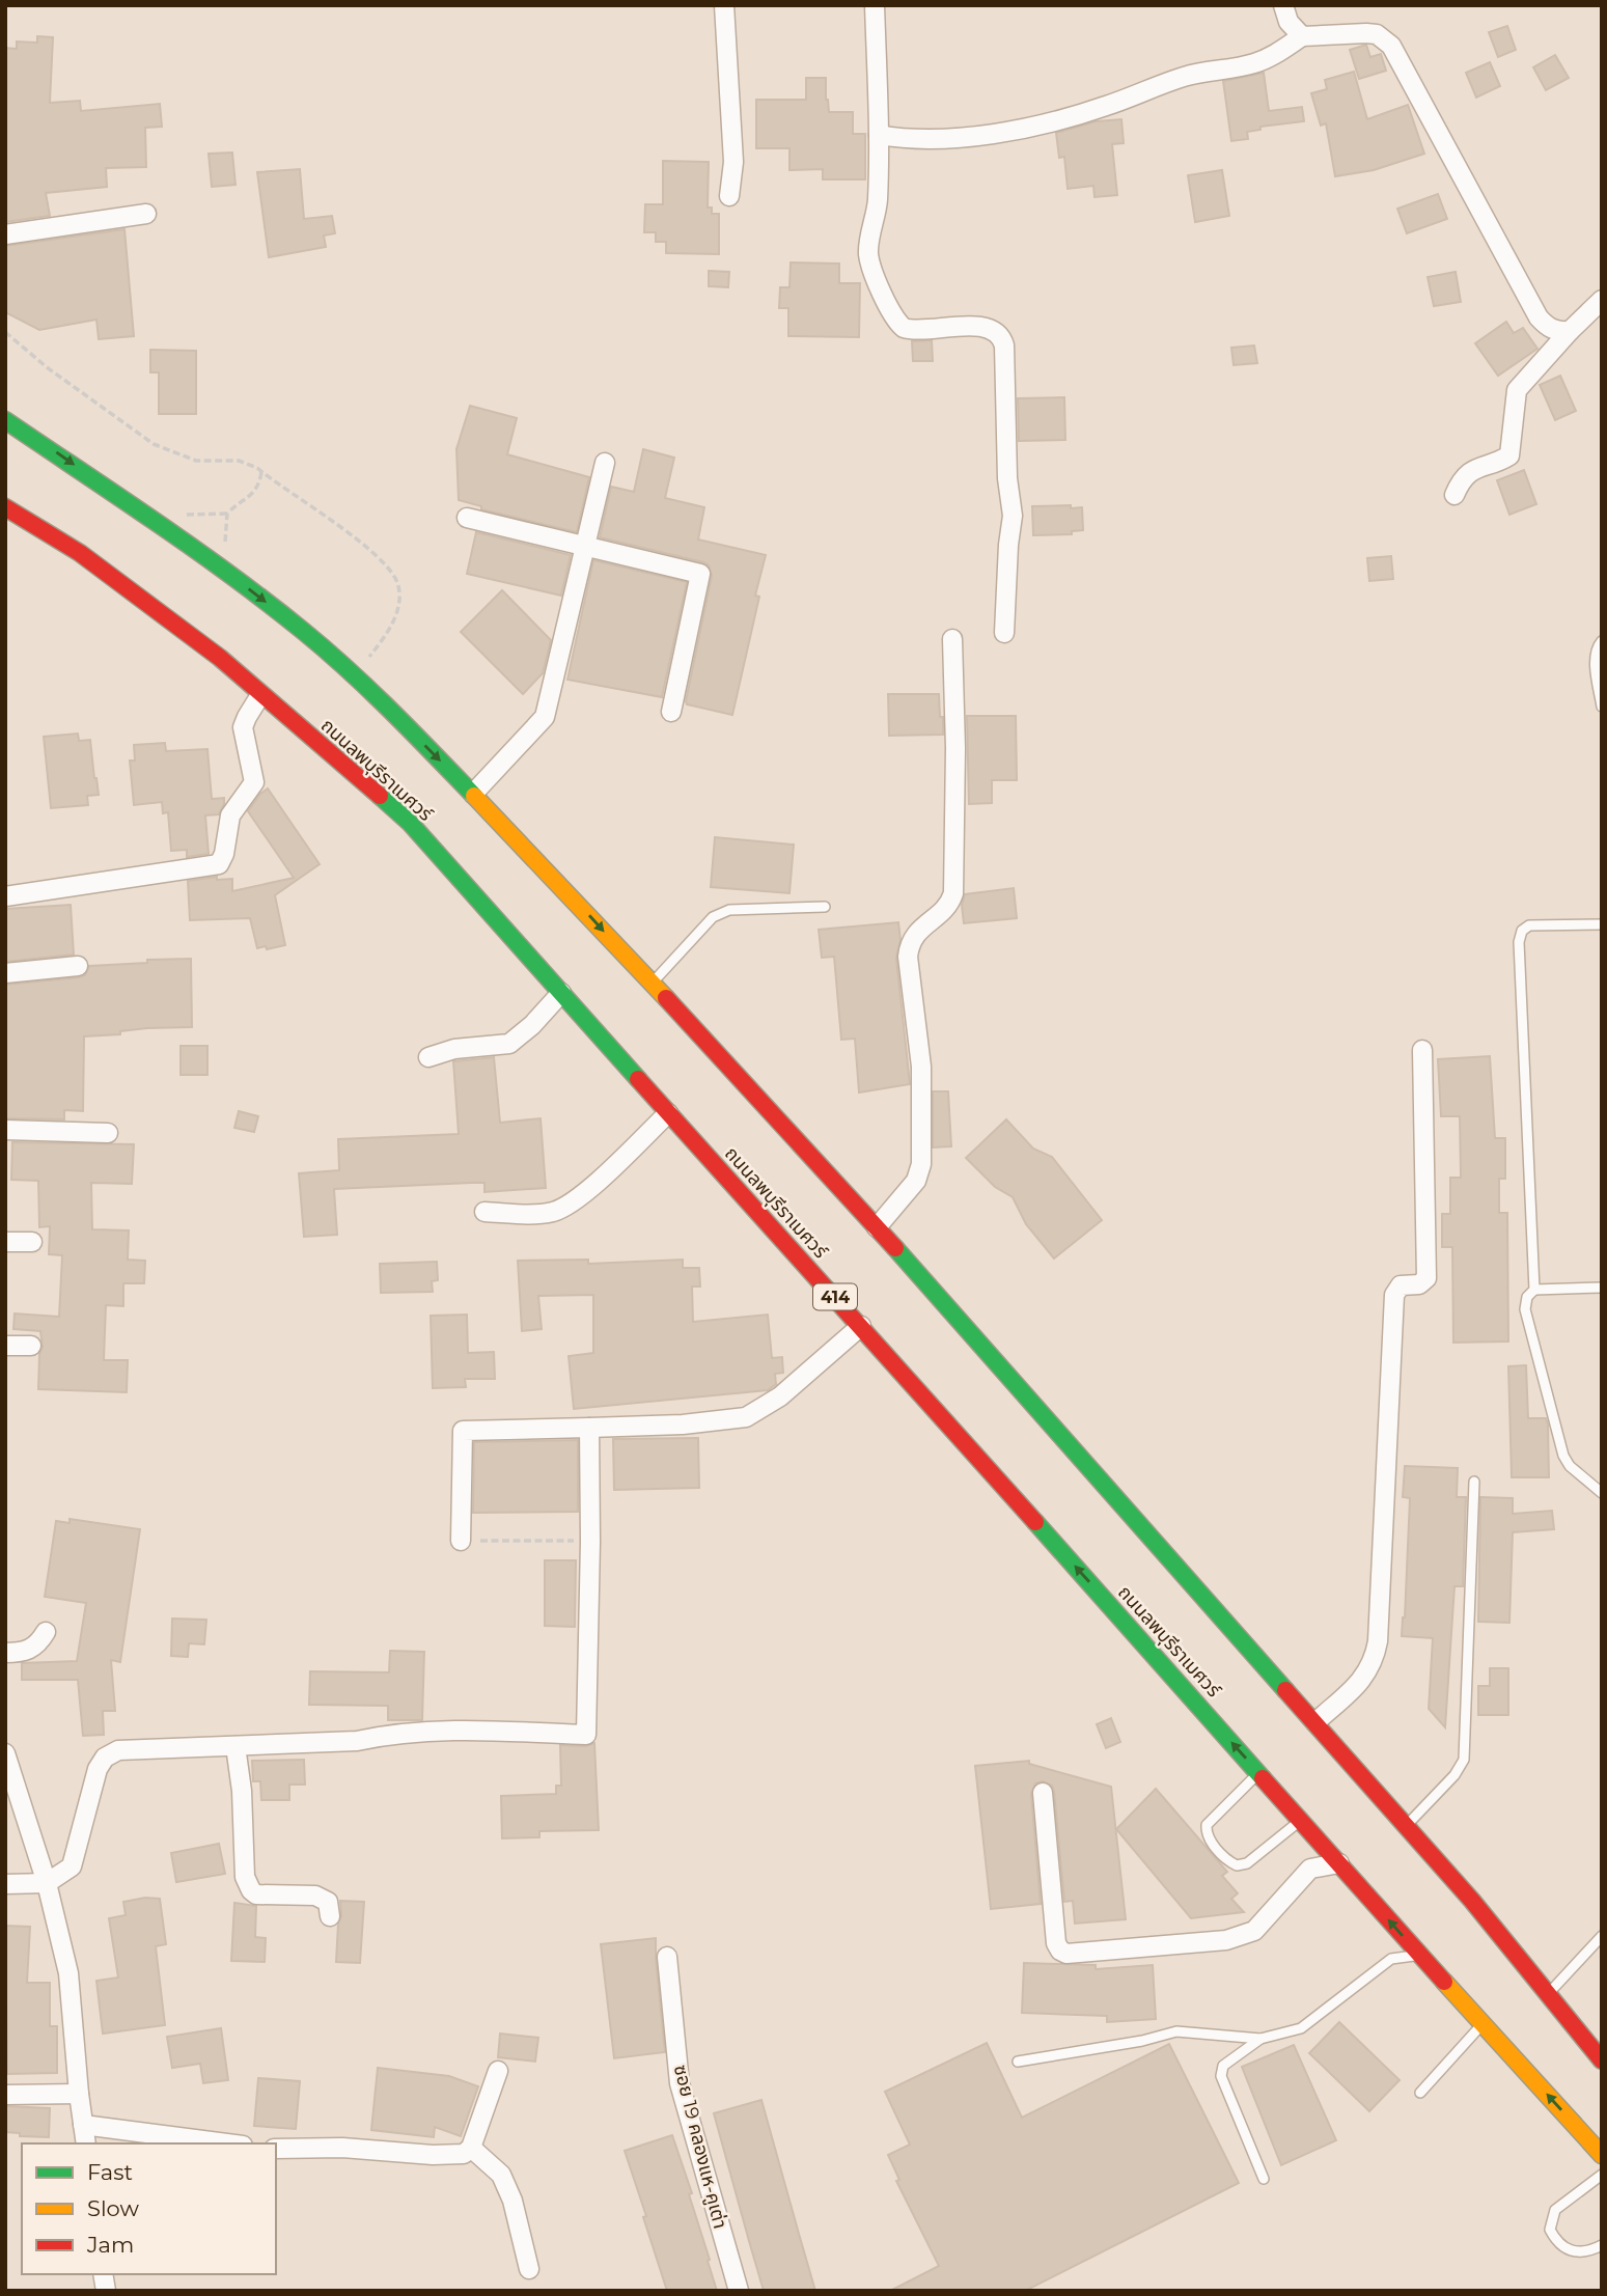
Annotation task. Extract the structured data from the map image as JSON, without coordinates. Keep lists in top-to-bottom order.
{
  "streets": {
    "main road": ["ถนนลพบุรีราเมศวร์", "414"],
    "street": ["ซอย 19 คลองแห-คูเต่า"]
  },
  "legend": ["Fast", "Slow", "Jam"]
}
